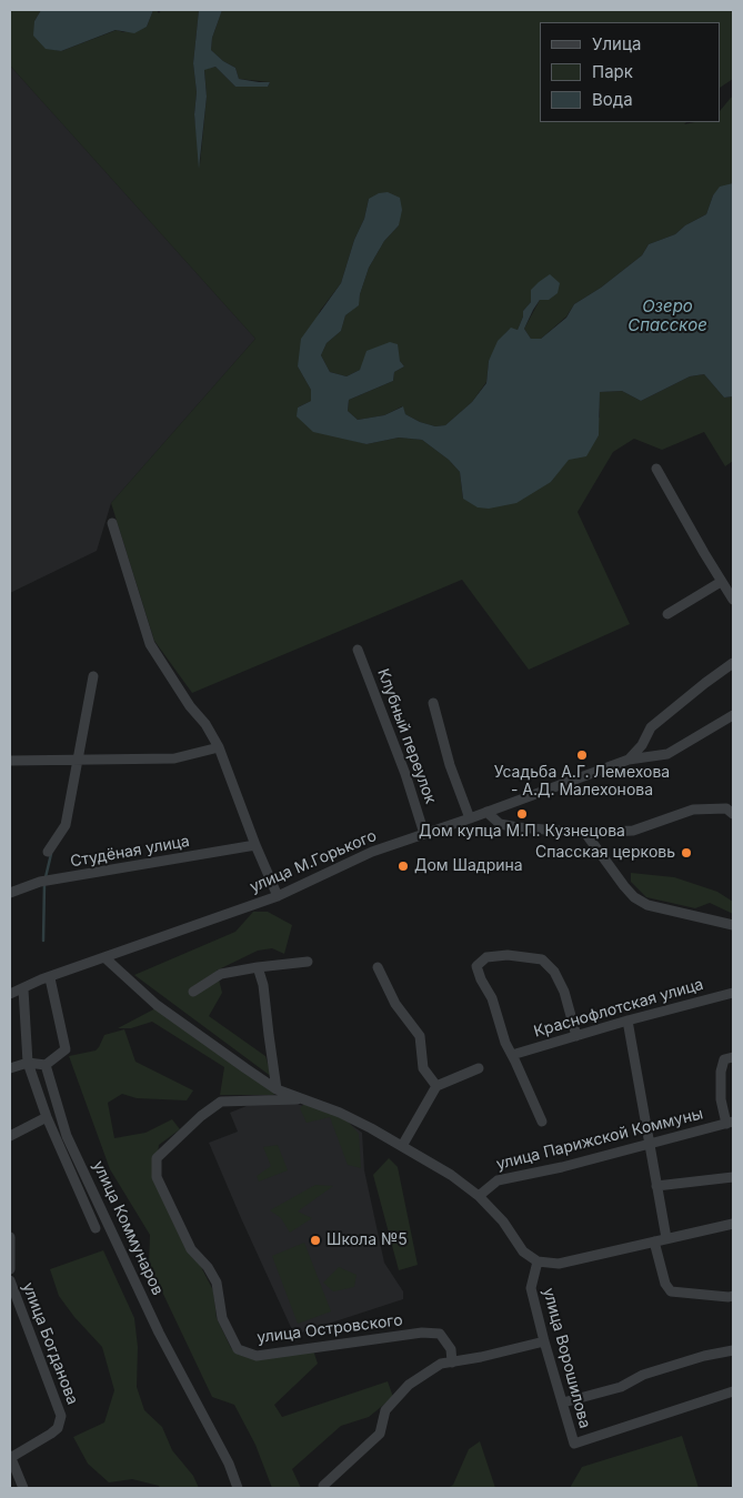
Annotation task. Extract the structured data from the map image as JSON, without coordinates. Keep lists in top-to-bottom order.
{
  "streets": {
    "street": [
      "Клубный переулок",
      "Студёная улица",
      "улица М.Горького",
      "Краснофлотская улица",
      "улица Парижской Коммуны",
      "улица Коммунаров",
      "улица Островского",
      "улица Богданова",
      "улица Ворошилова"
    ]
  },
  "crossings": [
    ["Клубный переулок", "улица М.Горького"],
    ["улица М.Горького", "улица Коммунаров"]
  ],
  "water": ["Озеро Спасское"],
  "places": [
    "Усадьба А.Г. Лемехова - А.Д. Малехонова",
    "Дом купца М.П. Кузнецова",
    "Спасская церковь",
    "Дом Шадрина",
    "Школа №5"
  ],
  "legend": ["Улица", "Парк", "Вода"]
}
